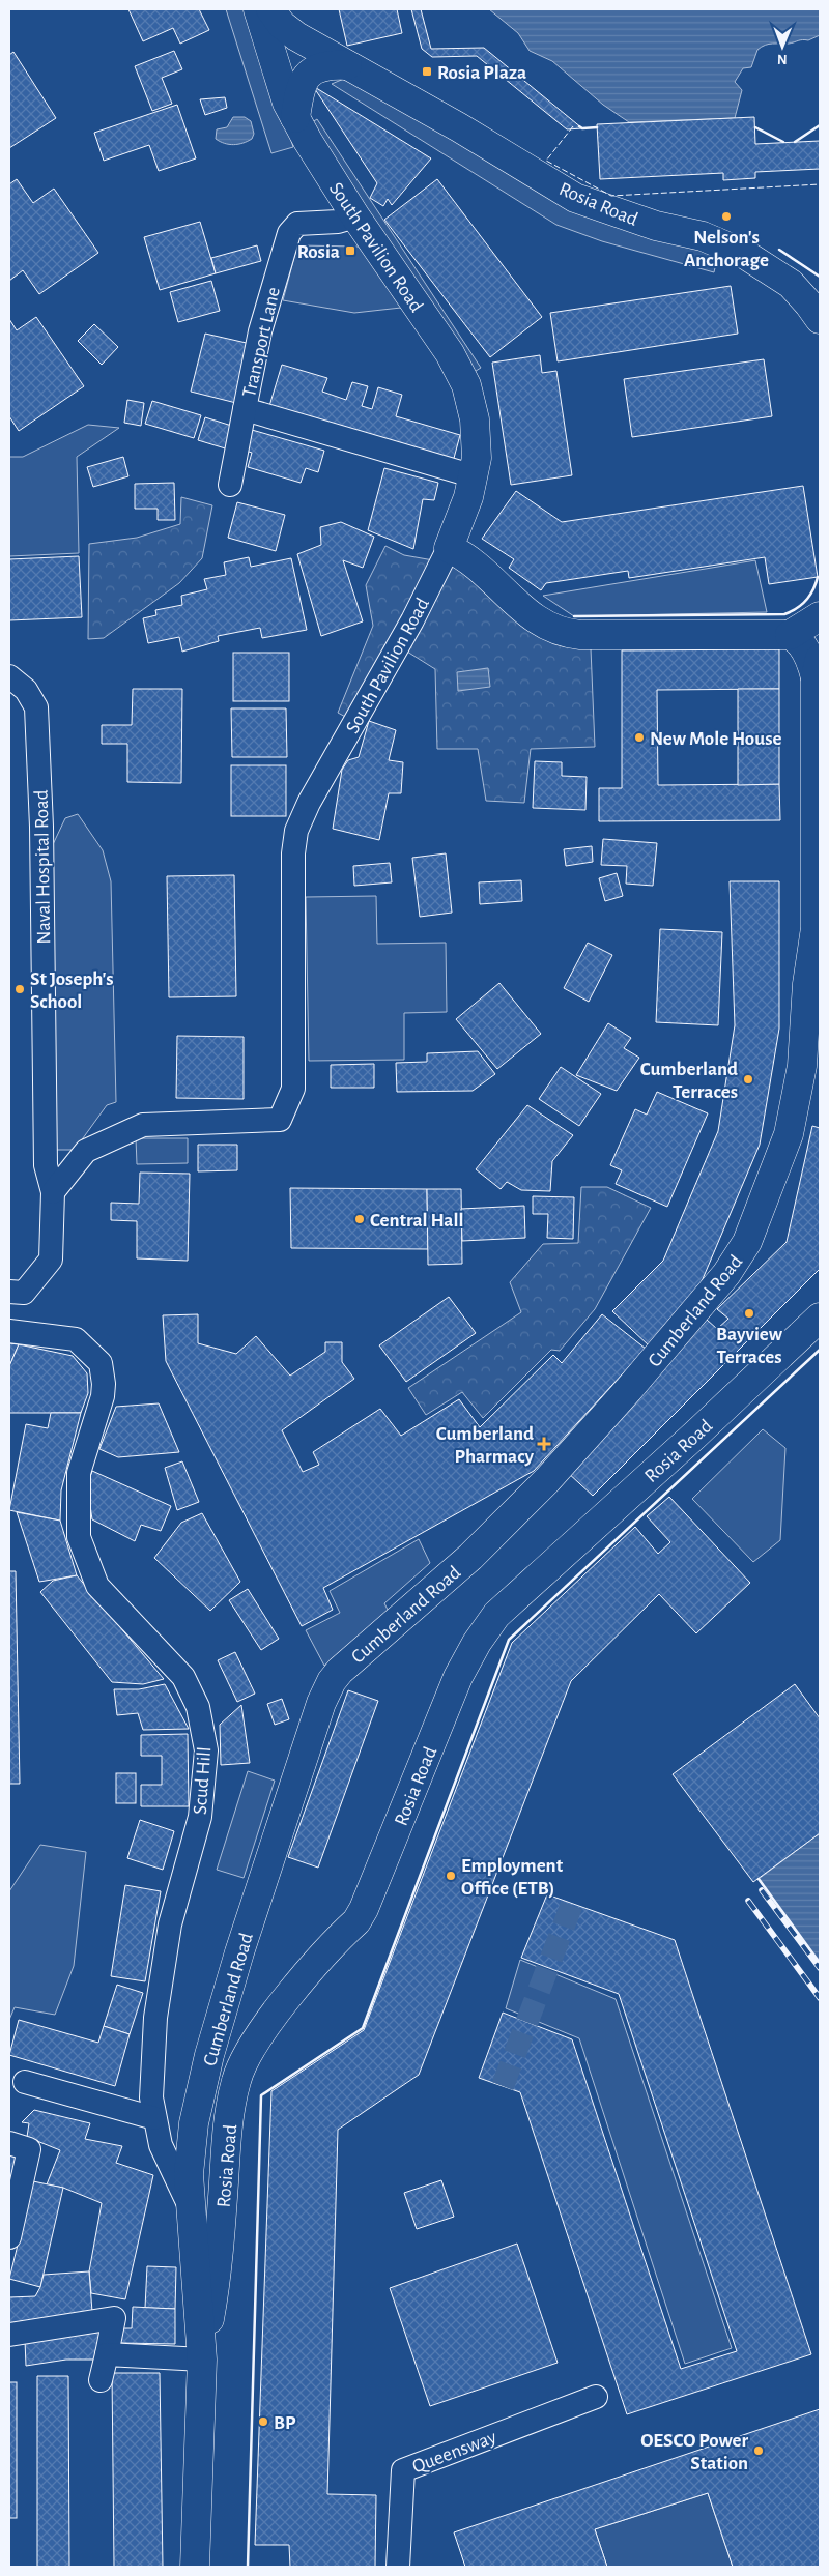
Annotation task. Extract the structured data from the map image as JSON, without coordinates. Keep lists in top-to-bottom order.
{
  "streets": {
    "main road": ["Rosia Road", "South Pavilion Road", "Cumberland Road"],
    "street": [
      "Transport Lane",
      "Naval Hospital Road",
      "Scud Hill",
      "Queensway"
    ]
  },
  "crossings": [
    ["Rosia Road", "Cumberland Road"],
    ["Rosia Road", "Scud Hill"],
    ["South Pavilion Road", "Transport Lane"],
    ["South Pavilion Road", "Naval Hospital Road"],
    ["Cumberland Road", "Scud Hill"]
  ],
  "places": {
    "transit": ["Rosia Plaza", "Rosia"],
    "other": [
      "Nelson's Anchorage",
      "New Mole House",
      "St Joseph's School",
      "Cumberland Terraces",
      "Central Hall",
      "Bayview Terraces",
      "Employment Office (ETB)",
      "BP",
      "OESCO Power Station"
    ],
    "health": ["Cumberland Pharmacy"]
  },
  "north": "bottom"
}
